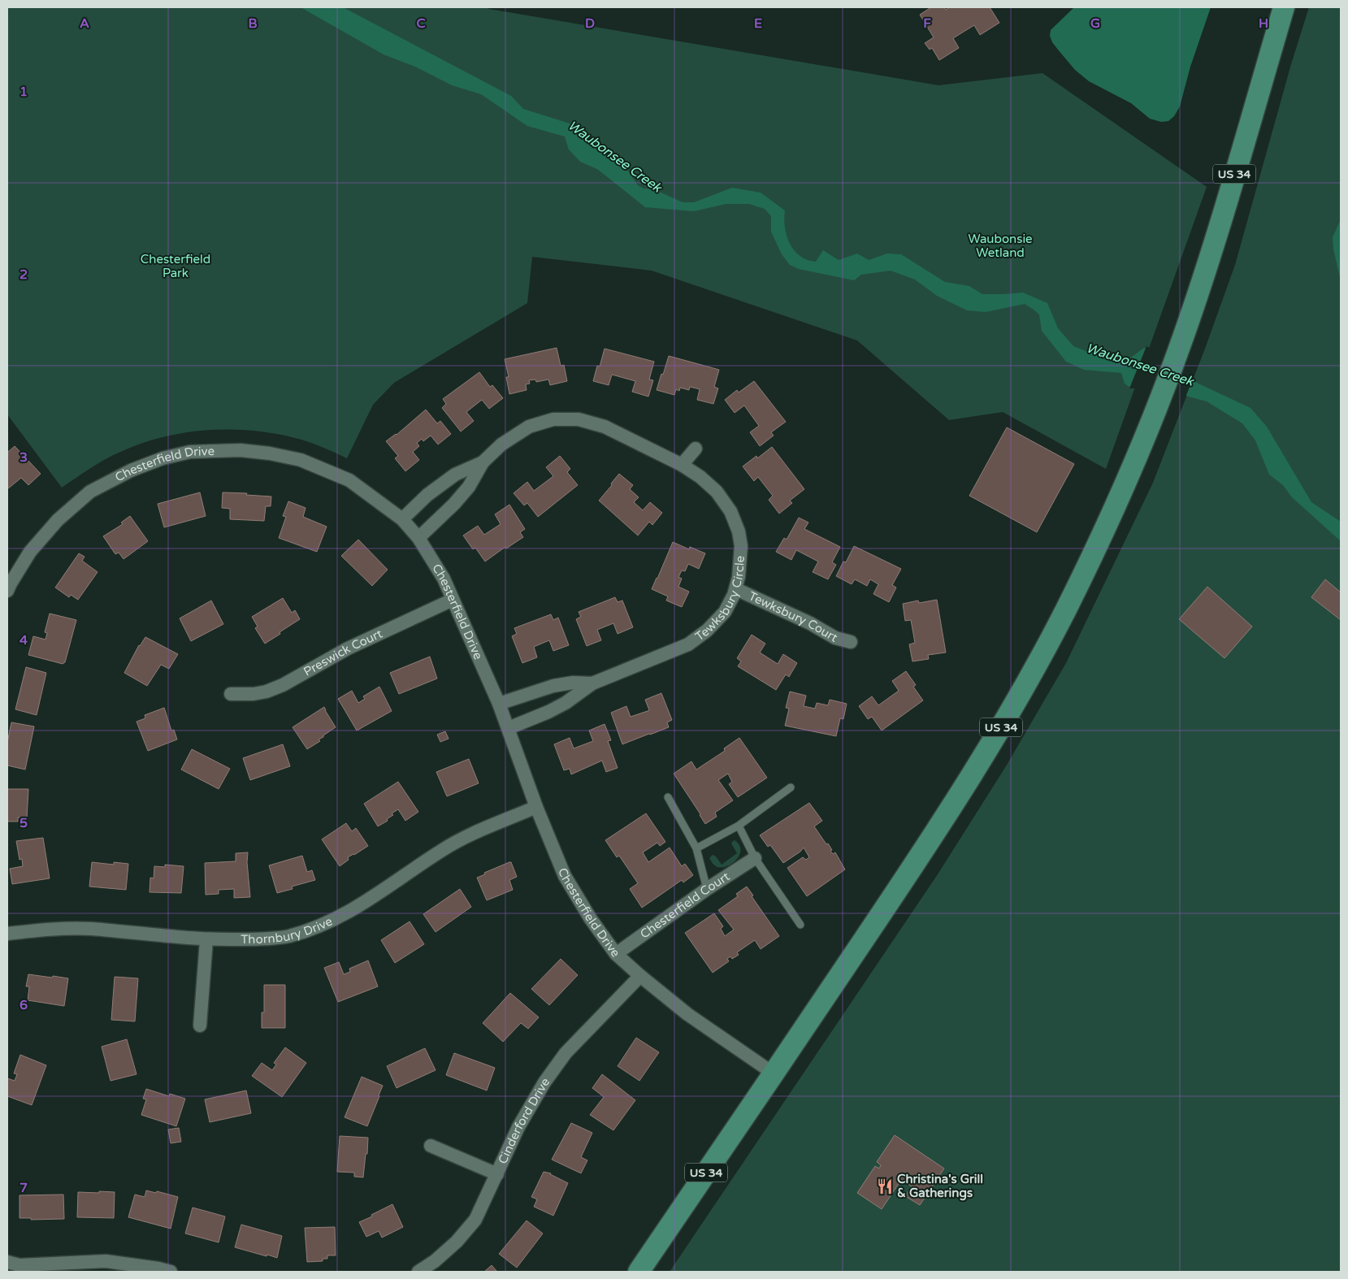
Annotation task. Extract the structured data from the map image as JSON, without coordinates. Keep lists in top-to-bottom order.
{
  "streets": {
    "main road": ["US 34"],
    "street": [
      "Chesterfield Drive",
      "Tewksbury Circle",
      "Tewksbury Court",
      "Preswick Court",
      "Chesterfield Court",
      "Thornbury Drive",
      "Cinderford Drive"
    ]
  },
  "crossings": [
    ["US 34", "Chesterfield Drive"],
    ["Chesterfield Drive", "Tewksbury Circle"],
    ["Chesterfield Drive", "Preswick Court"],
    ["Chesterfield Drive", "Chesterfield Court"],
    ["Chesterfield Drive", "Thornbury Drive"],
    ["Chesterfield Drive", "Cinderford Drive"],
    ["Tewksbury Circle", "Tewksbury Court"]
  ],
  "water": ["Waubonsee Creek"],
  "parks": ["Waubonsie Wetland", "Chesterfield Park"],
  "places": {
    "restaurant": ["Christina's Grill & Gatherings"]
  },
  "grid": {
    "columns": [
      "A",
      "B",
      "C",
      "D",
      "E",
      "F",
      "G",
      "H"
    ],
    "rows": [
      "1",
      "2",
      "3",
      "4",
      "5",
      "6",
      "7"
    ]
  }
}
